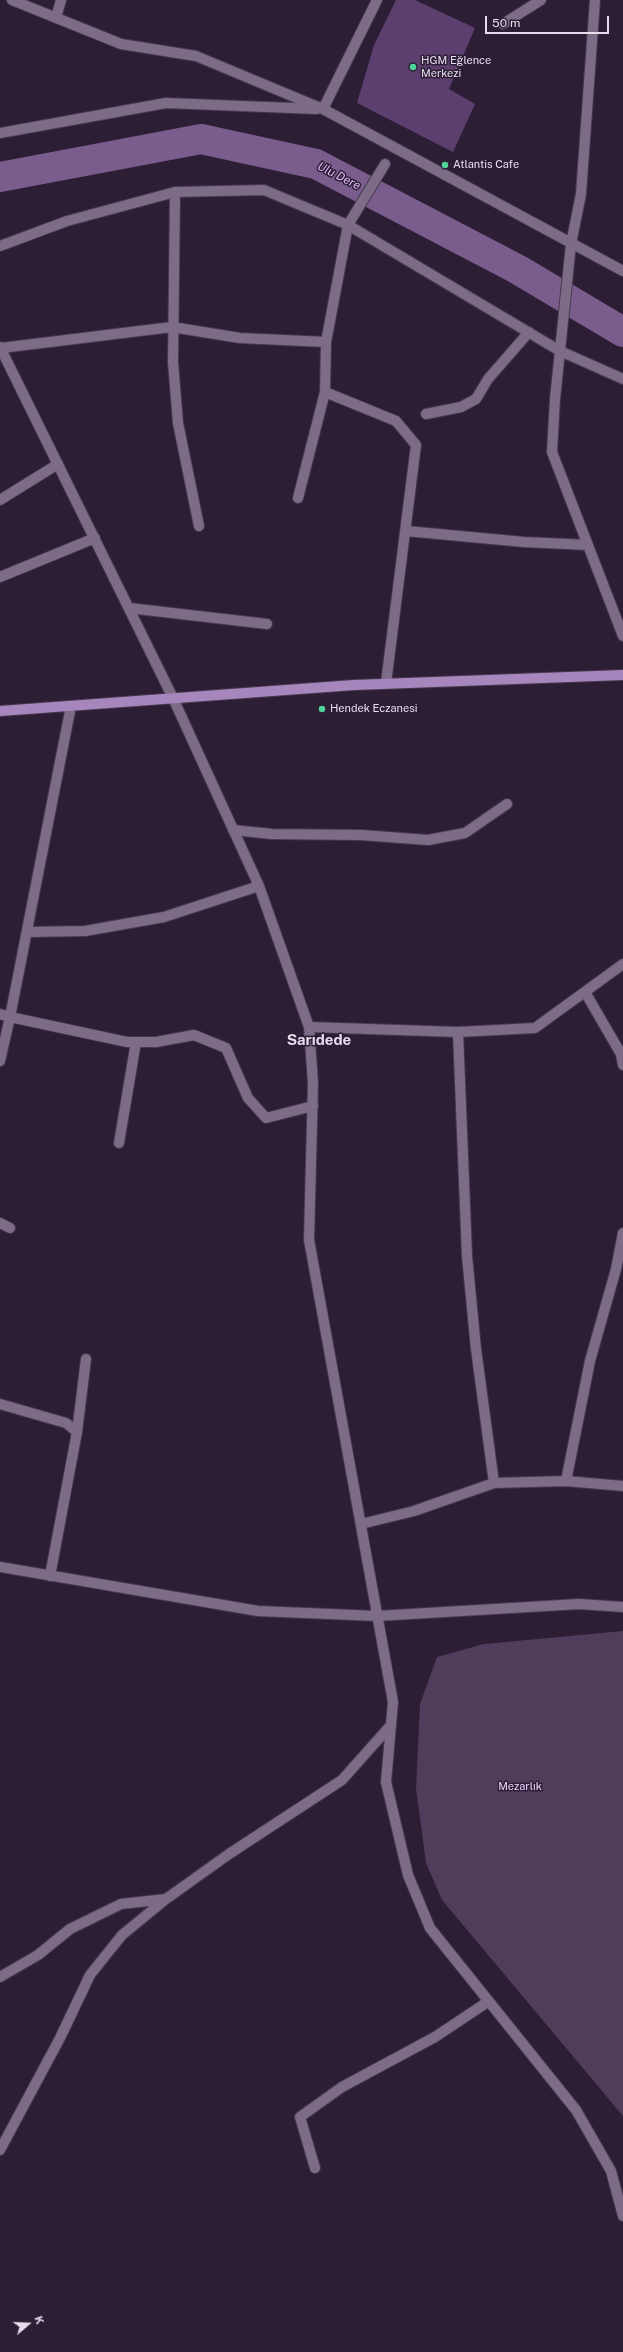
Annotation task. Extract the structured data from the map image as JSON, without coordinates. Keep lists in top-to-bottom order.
{
  "districts": ["Sarıdede"],
  "water": ["Ulu Dere"],
  "parks": ["Mezarlık"],
  "places": ["HGM Eğlence Merkezi", "Atlantis Cafe", "Hendek Eczanesi"],
  "scale_bar": "50 m",
  "north": "right"
}
